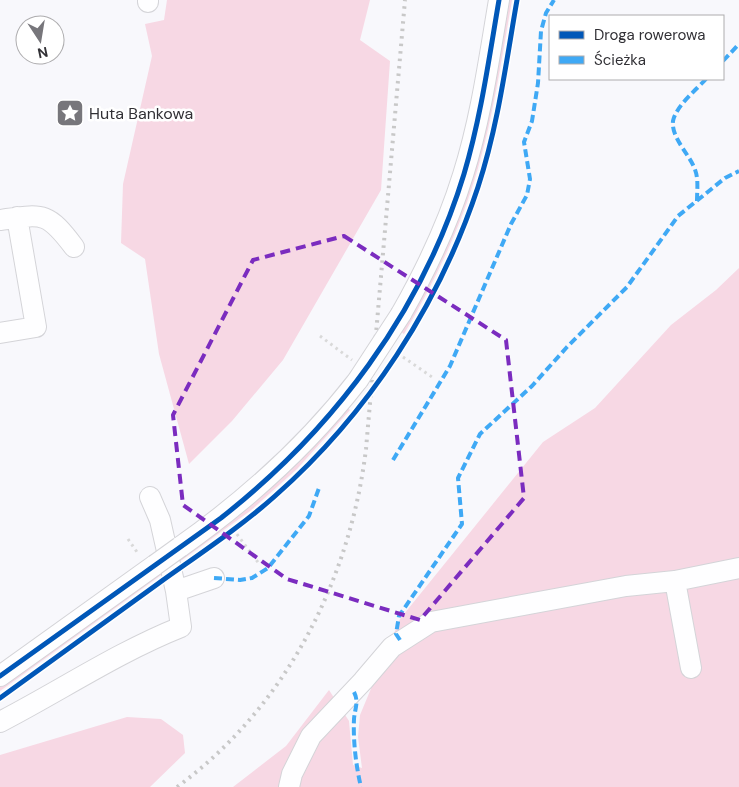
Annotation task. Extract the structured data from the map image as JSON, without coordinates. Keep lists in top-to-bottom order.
{
  "places": {
    "place": ["Huta Bankowa"]
  },
  "legend": ["Droga rowerowa", "Ścieżka"],
  "north": "bottom"
}
